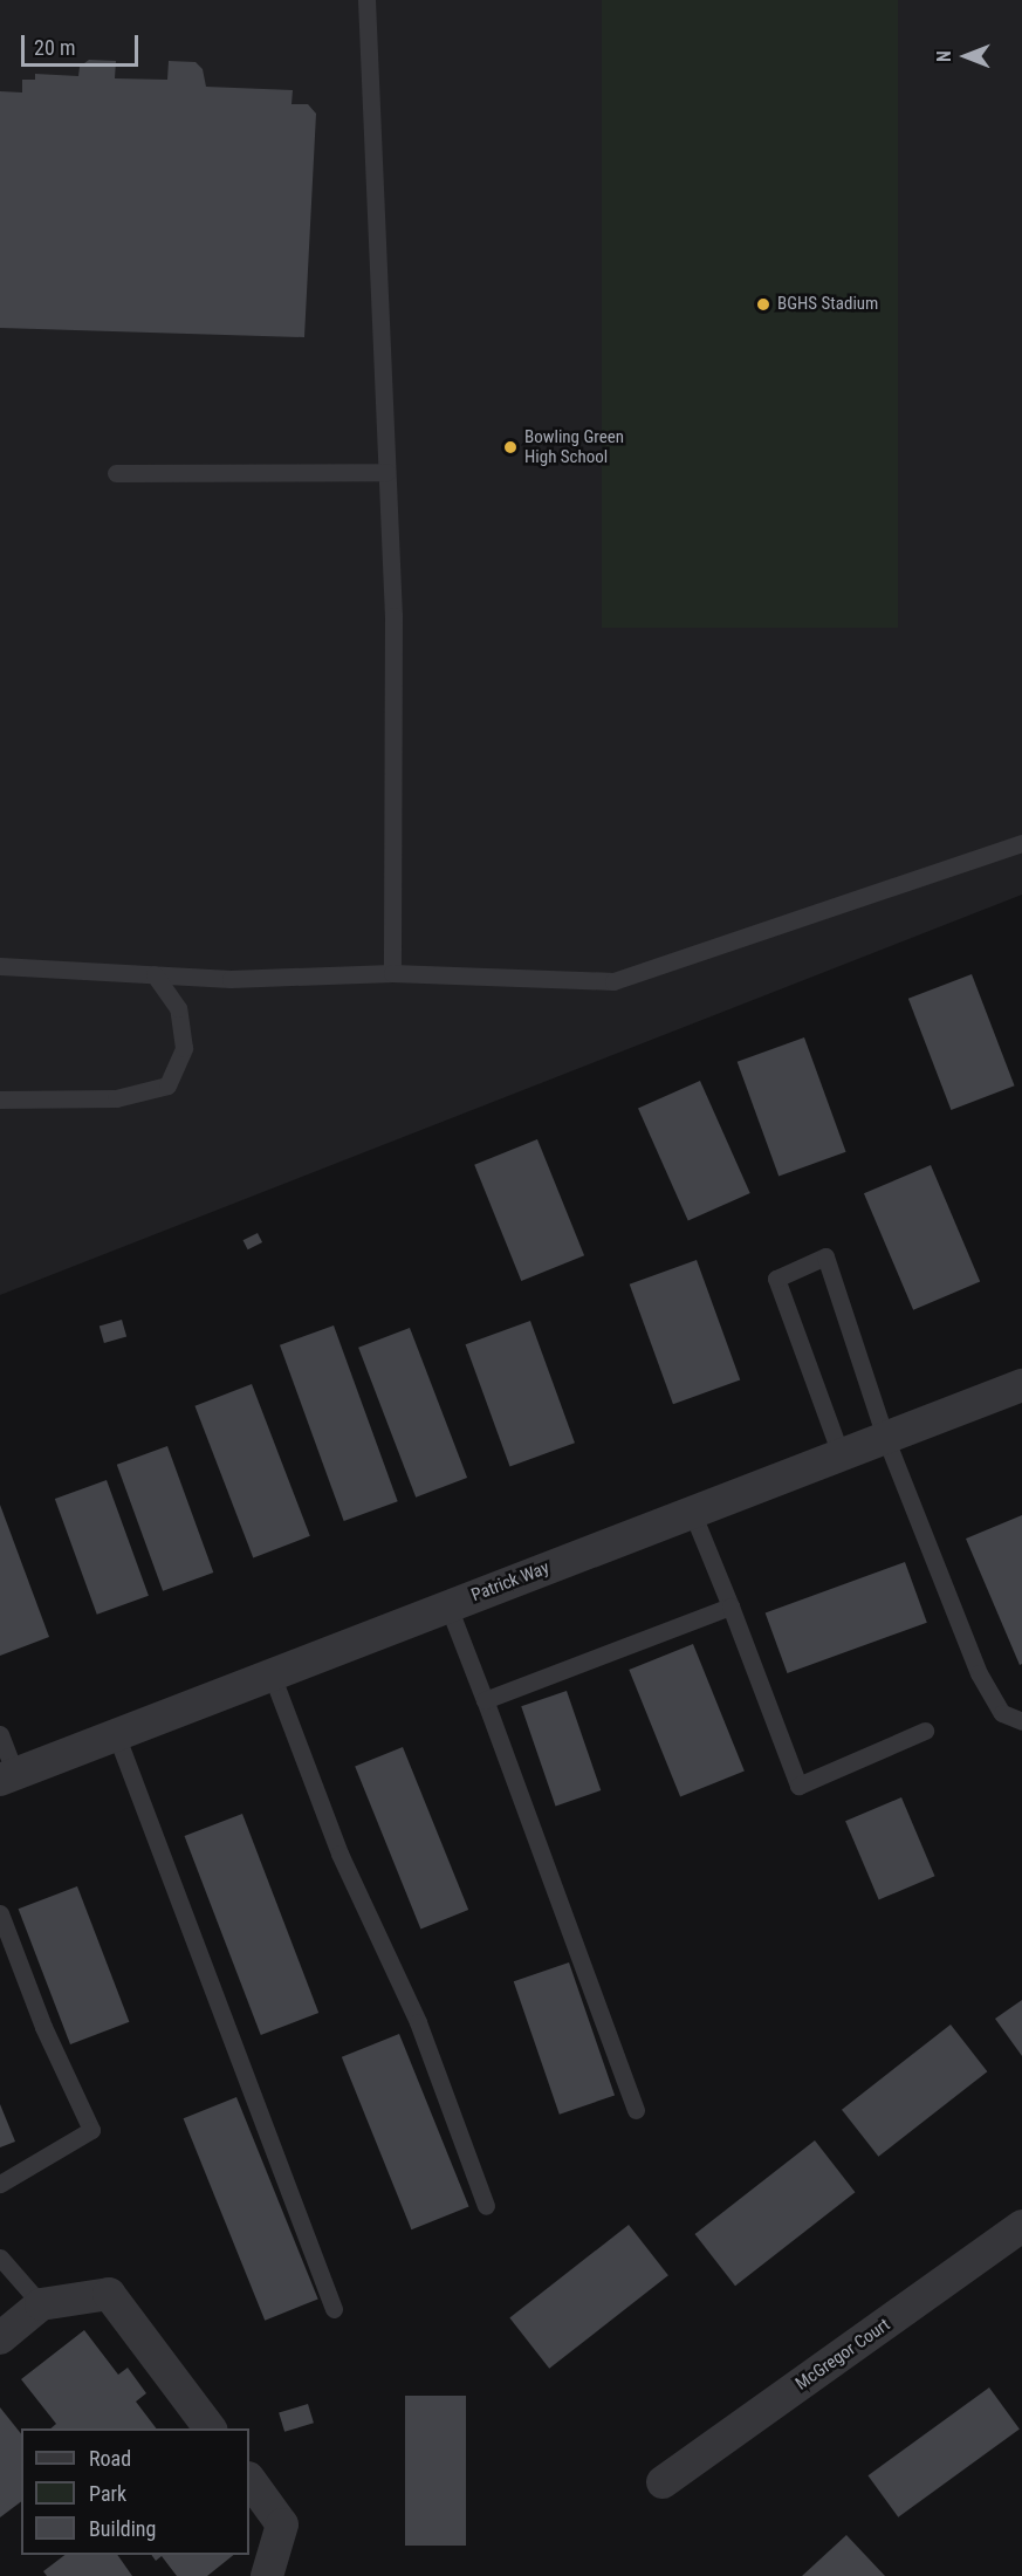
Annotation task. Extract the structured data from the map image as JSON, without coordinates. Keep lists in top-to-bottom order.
{
  "streets": {
    "street": ["Patrick Way", "McGregor Court"]
  },
  "places": ["BGHS Stadium", "Bowling Green High School"],
  "legend": ["Road", "Park", "Building"],
  "scale_bar": "20 m",
  "north": "left"
}
